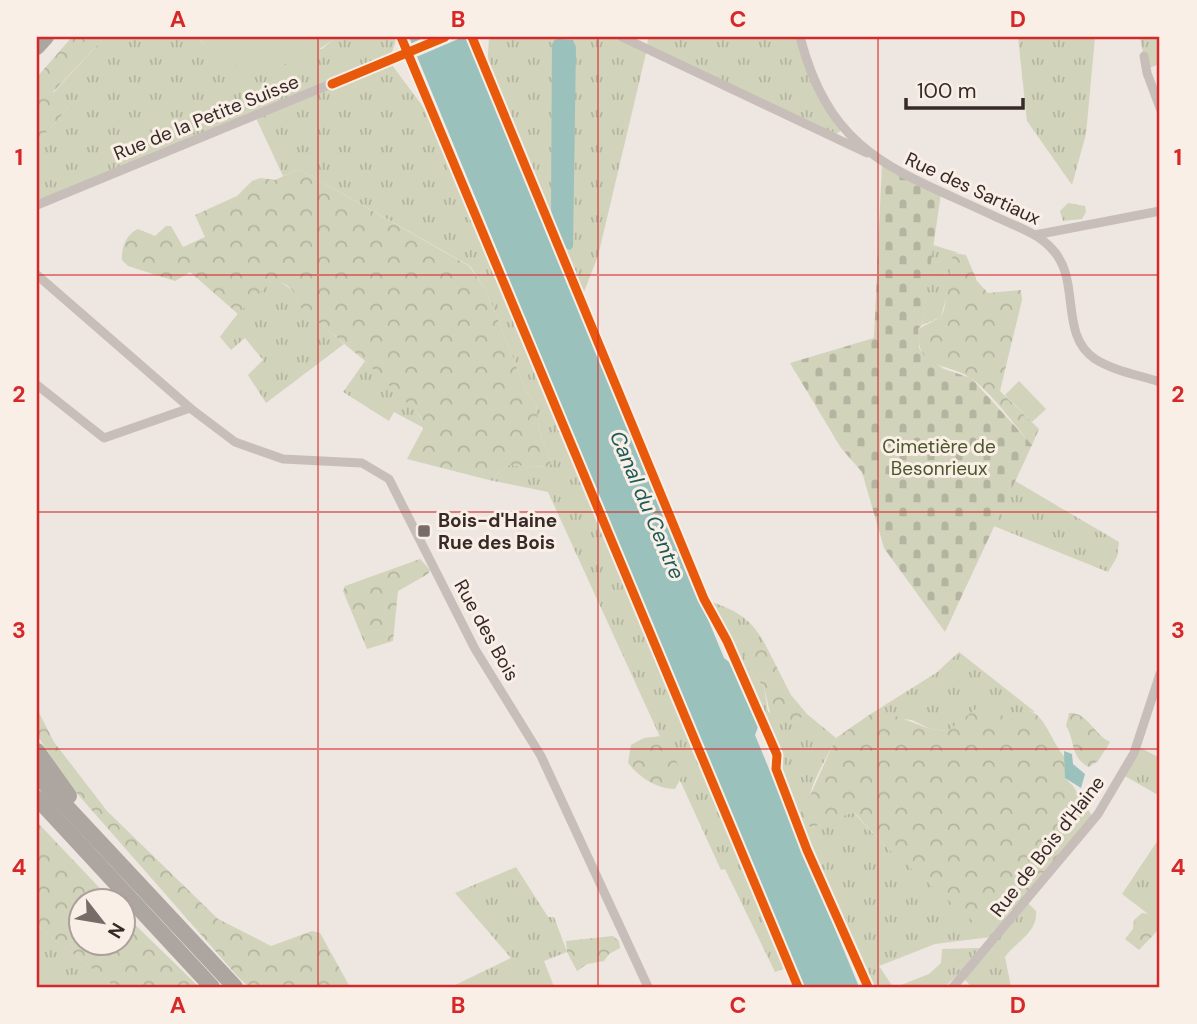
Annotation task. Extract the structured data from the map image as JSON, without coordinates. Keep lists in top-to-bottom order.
{
  "streets": {
    "street": [
      "Rue de la Petite Suisse",
      "Rue des Sartiaux",
      "Rue des Bois",
      "Rue de Bois d'Haine"
    ]
  },
  "water": ["Canal du Centre"],
  "parks": ["Cimetière de Besonrieux"],
  "places": {
    "transit": ["Bois-d'Haine Rue des Bois"]
  },
  "scale_bar": "100 m",
  "north": "bottom right",
  "grid": {
    "columns": [
      "A",
      "B",
      "C",
      "D"
    ],
    "rows": [
      "1",
      "2",
      "3",
      "4"
    ]
  }
}
